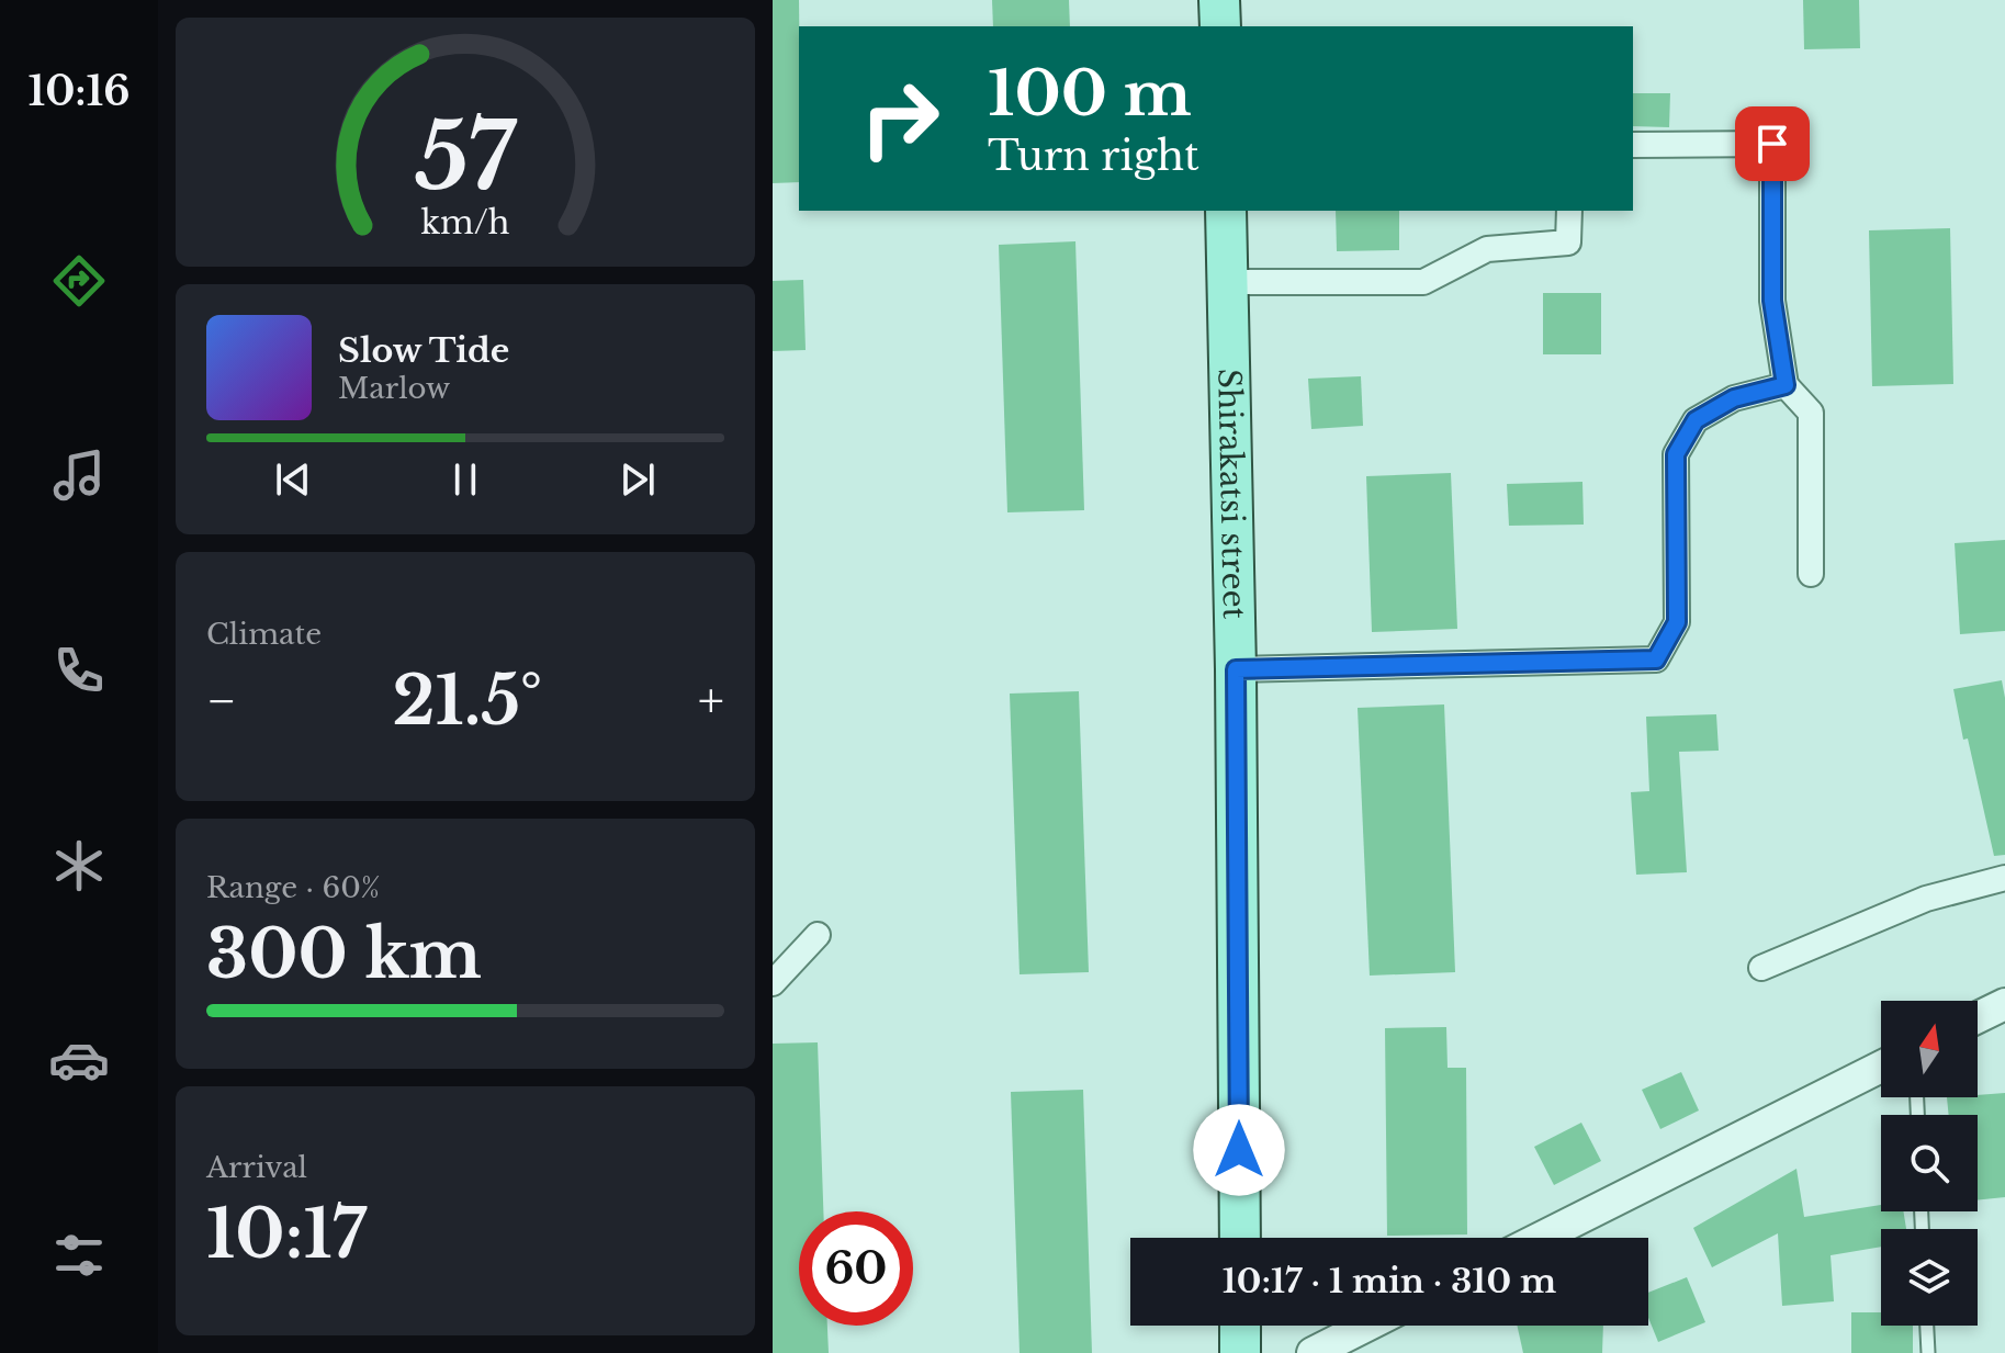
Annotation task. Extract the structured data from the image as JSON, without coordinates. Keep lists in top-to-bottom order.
{
  "streets": {
    "main road": ["Shirakatsi street"]
  },
  "north": "top",
  "page": {
    "tabs": "10:16",
    "turn": ["100 m", "Turn right"],
    "song": ["Slow Tide", "Marlow"],
    "tile": [
      "Climate",
      ["Range · 60%", "300 km"],
      ["Arrival", "10:17"]
    ],
    "heat": ["−", "21.5°", "+"],
    "limit": "60",
    "trip": "10:17 · 1 min · 310 m",
    "gauge": ["57", "km/h"]
  }
}
